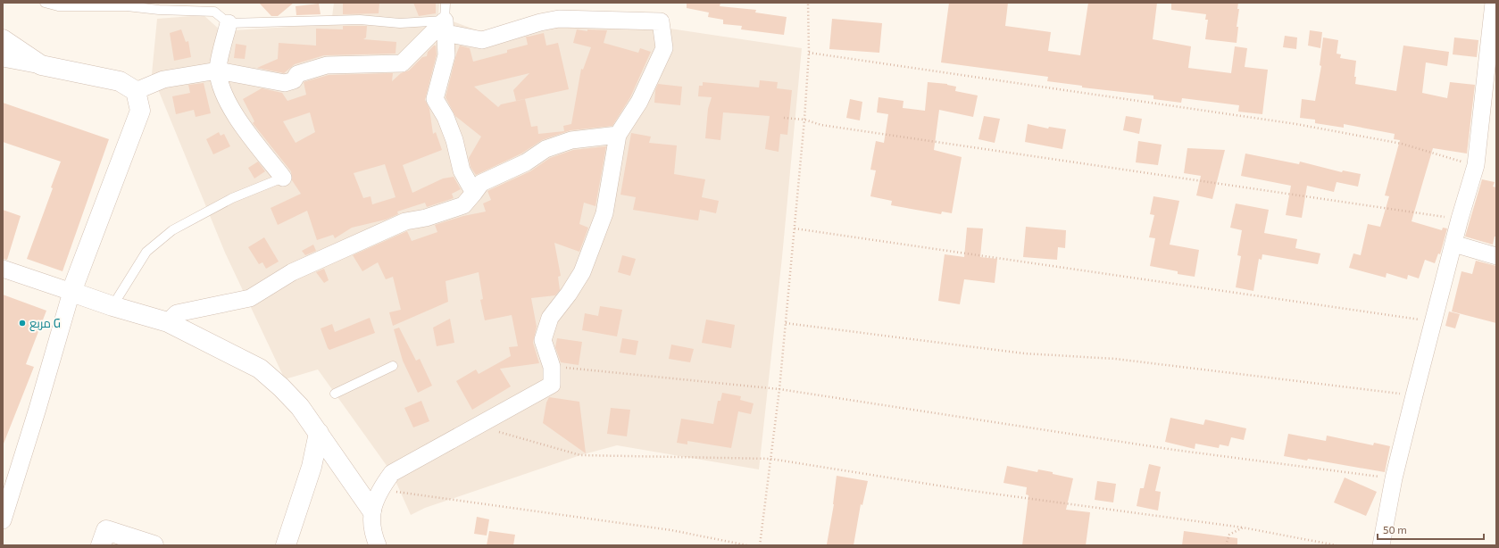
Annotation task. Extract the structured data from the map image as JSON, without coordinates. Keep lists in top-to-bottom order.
{
  "places": ["مربع G"],
  "scale_bar": "50 m"
}
